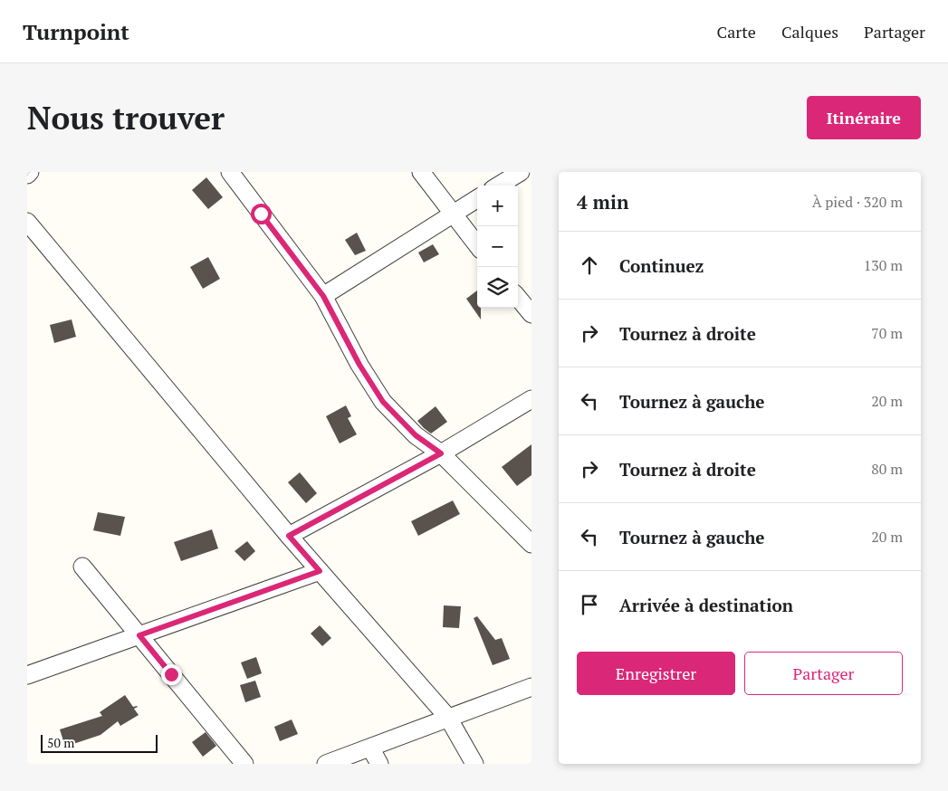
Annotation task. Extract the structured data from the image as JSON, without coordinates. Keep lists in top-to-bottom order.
{
  "scale_bar": "50 m",
  "page": {
    "header": "Turnpoint",
    "nav": ["Carte", "Calques", "Partager"],
    "buttons": [
      "Itinéraire",
      ["Enregistrer", "Partager"]
    ],
    "title": "Nous trouver",
    "heading": ["4 min", "À pied · 320 m"],
    "map_buttons": ["+", "−"],
    "list": [
      ["Continuez", "130 m"],
      ["Tournez à droite", "70 m"],
      ["Tournez à gauche", "20 m"],
      ["Tournez à droite", "80 m"],
      ["Tournez à gauche", "20 m"],
      "Arrivée à destination"
    ],
    "scale": "50 m"
  }
}
